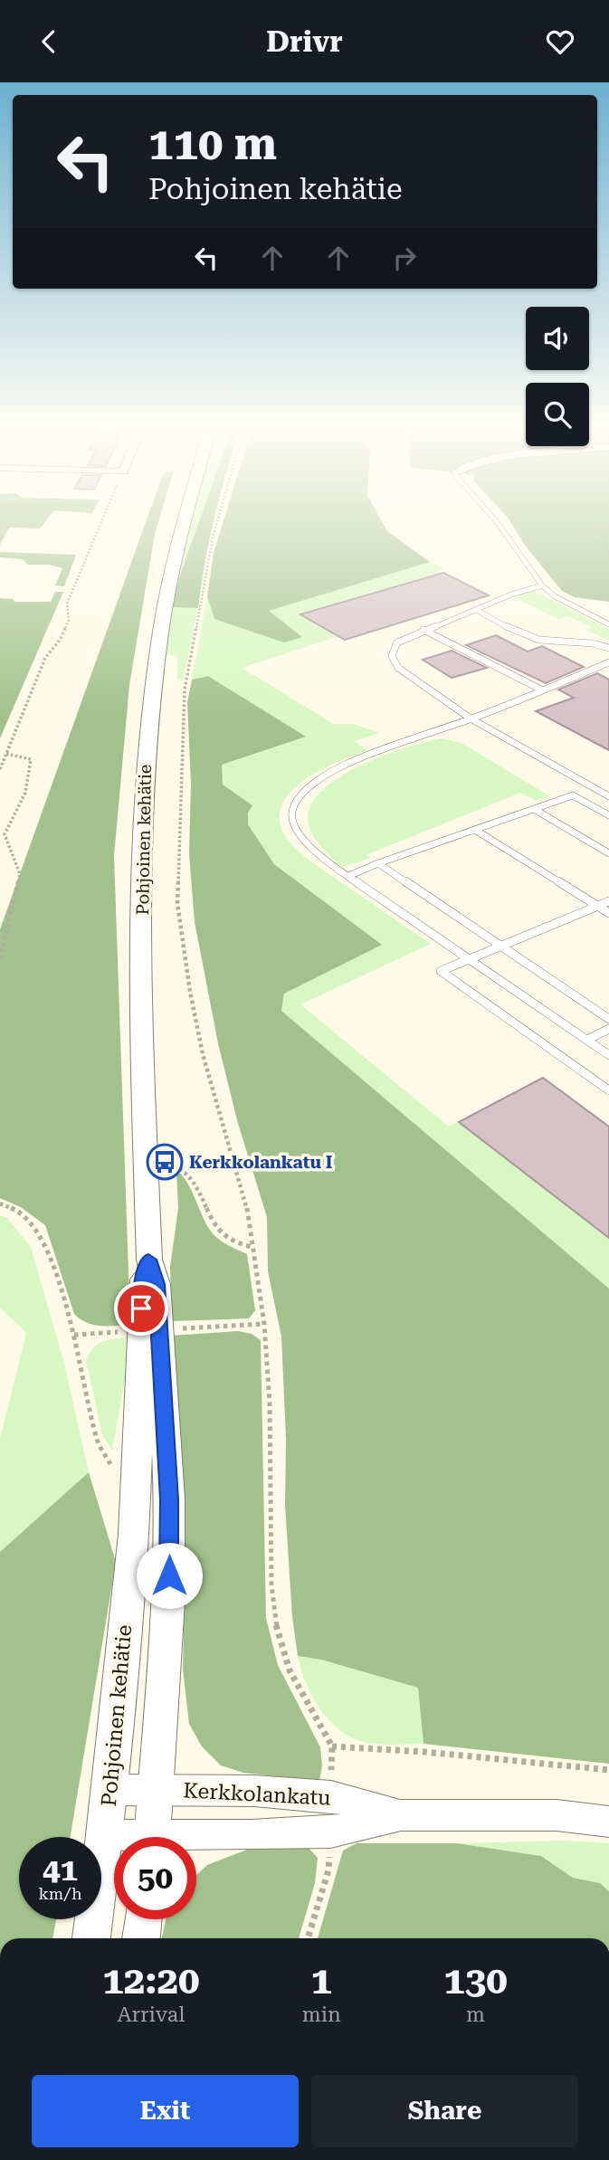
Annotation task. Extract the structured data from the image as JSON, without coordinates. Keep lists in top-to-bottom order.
{
  "streets": {
    "main road": ["Pohjoinen kehätie"],
    "street": ["Kerkkolankatu"]
  },
  "crossings": [
    ["Pohjoinen kehätie", "Kerkkolankatu"]
  ],
  "places": {
    "bus stop": ["Kerkkolankatu I"]
  },
  "page": {
    "header": "Drivr",
    "turn": ["110 m", "Pohjoinen kehätie"],
    "speed": "41 km/h",
    "limit": "50",
    "eta": [
      "12:20",
      "Arrival",
      "1",
      "min",
      "130",
      "m"
    ],
    "buttons": ["Exit", "Share"]
  }
}
